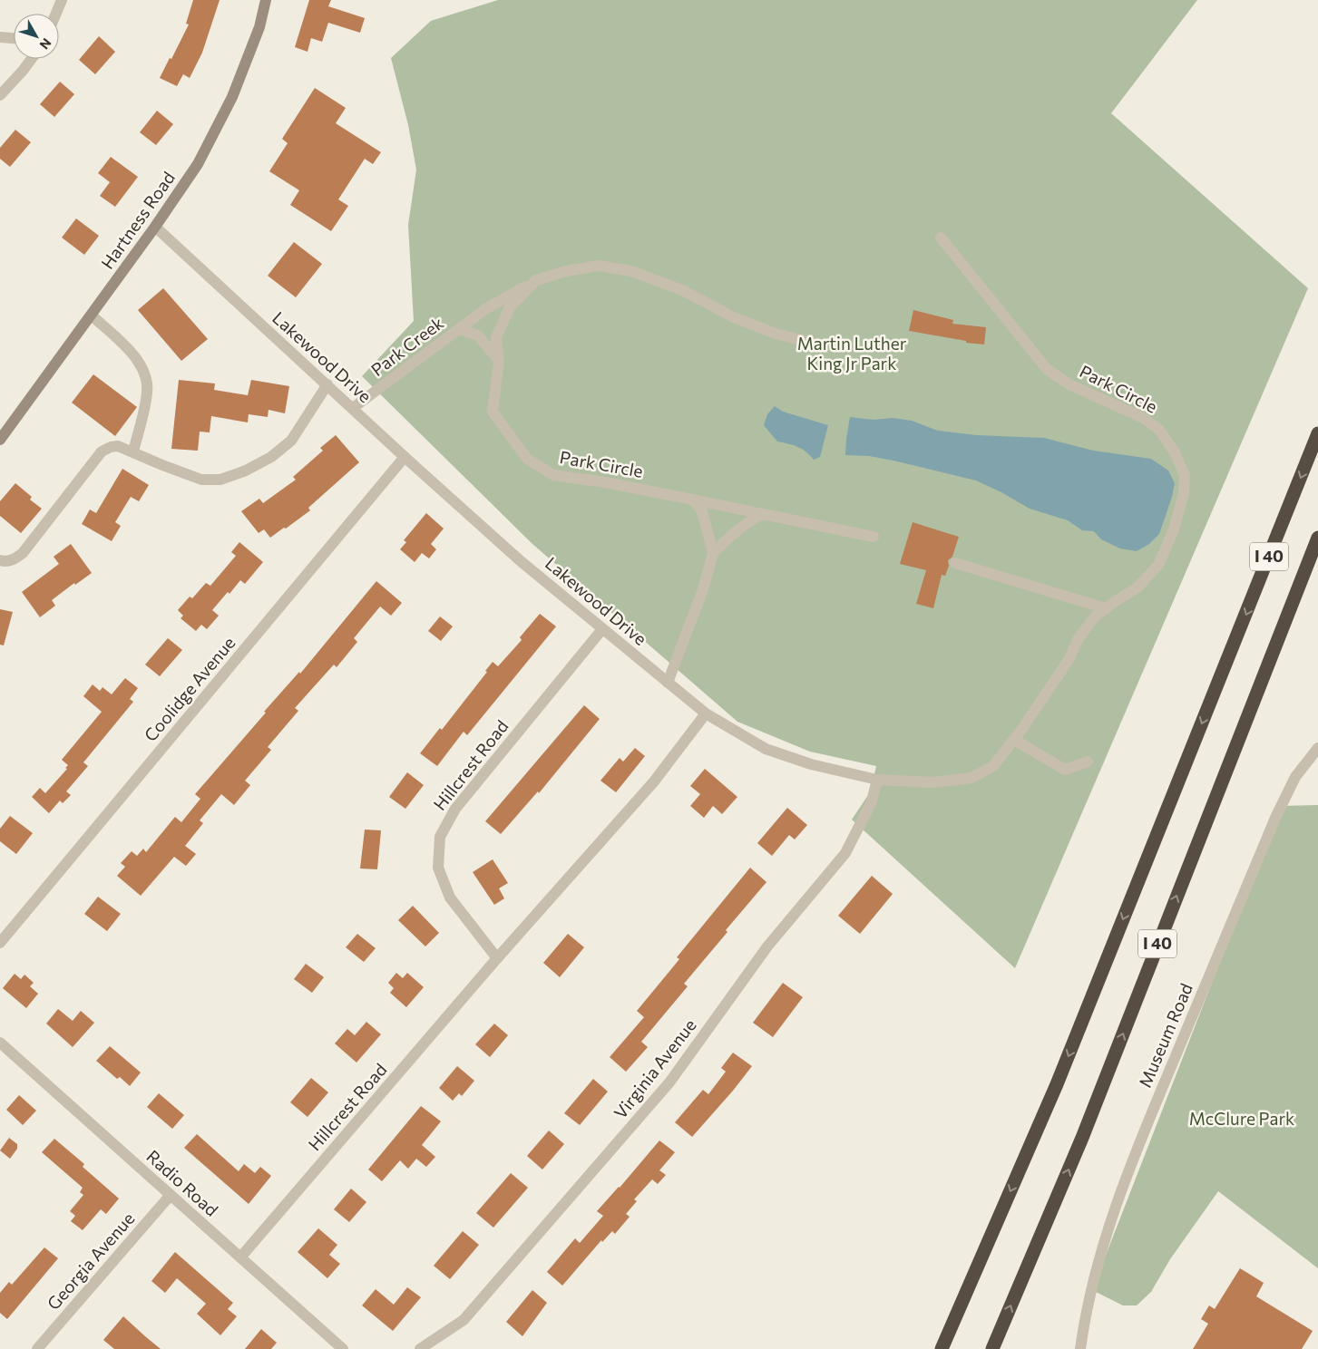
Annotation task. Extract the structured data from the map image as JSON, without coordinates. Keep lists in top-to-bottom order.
{
  "streets": {
    "highway": ["I 40"],
    "main road": ["Hartness Road"],
    "street": [
      "Park Creek",
      "Lakewood Drive",
      "Park Circle",
      "Coolidge Avenue",
      "Hillcrest Road",
      "Museum Road",
      "Virginia Avenue",
      "Radio Road",
      "Georgia Avenue"
    ]
  },
  "crossings": [
    ["Hartness Road", "Lakewood Drive"],
    ["Park Creek", "Lakewood Drive"],
    ["Park Creek", "Park Circle"],
    ["Lakewood Drive", "Park Circle"],
    ["Lakewood Drive", "Coolidge Avenue"],
    ["Lakewood Drive", "Hillcrest Road"],
    ["Lakewood Drive", "Virginia Avenue"],
    ["Hillcrest Road", "Radio Road"],
    ["Radio Road", "Georgia Avenue"]
  ],
  "parks": ["Martin Luther King Jr Park", "McClure Park"],
  "north": "bottom right"
}
